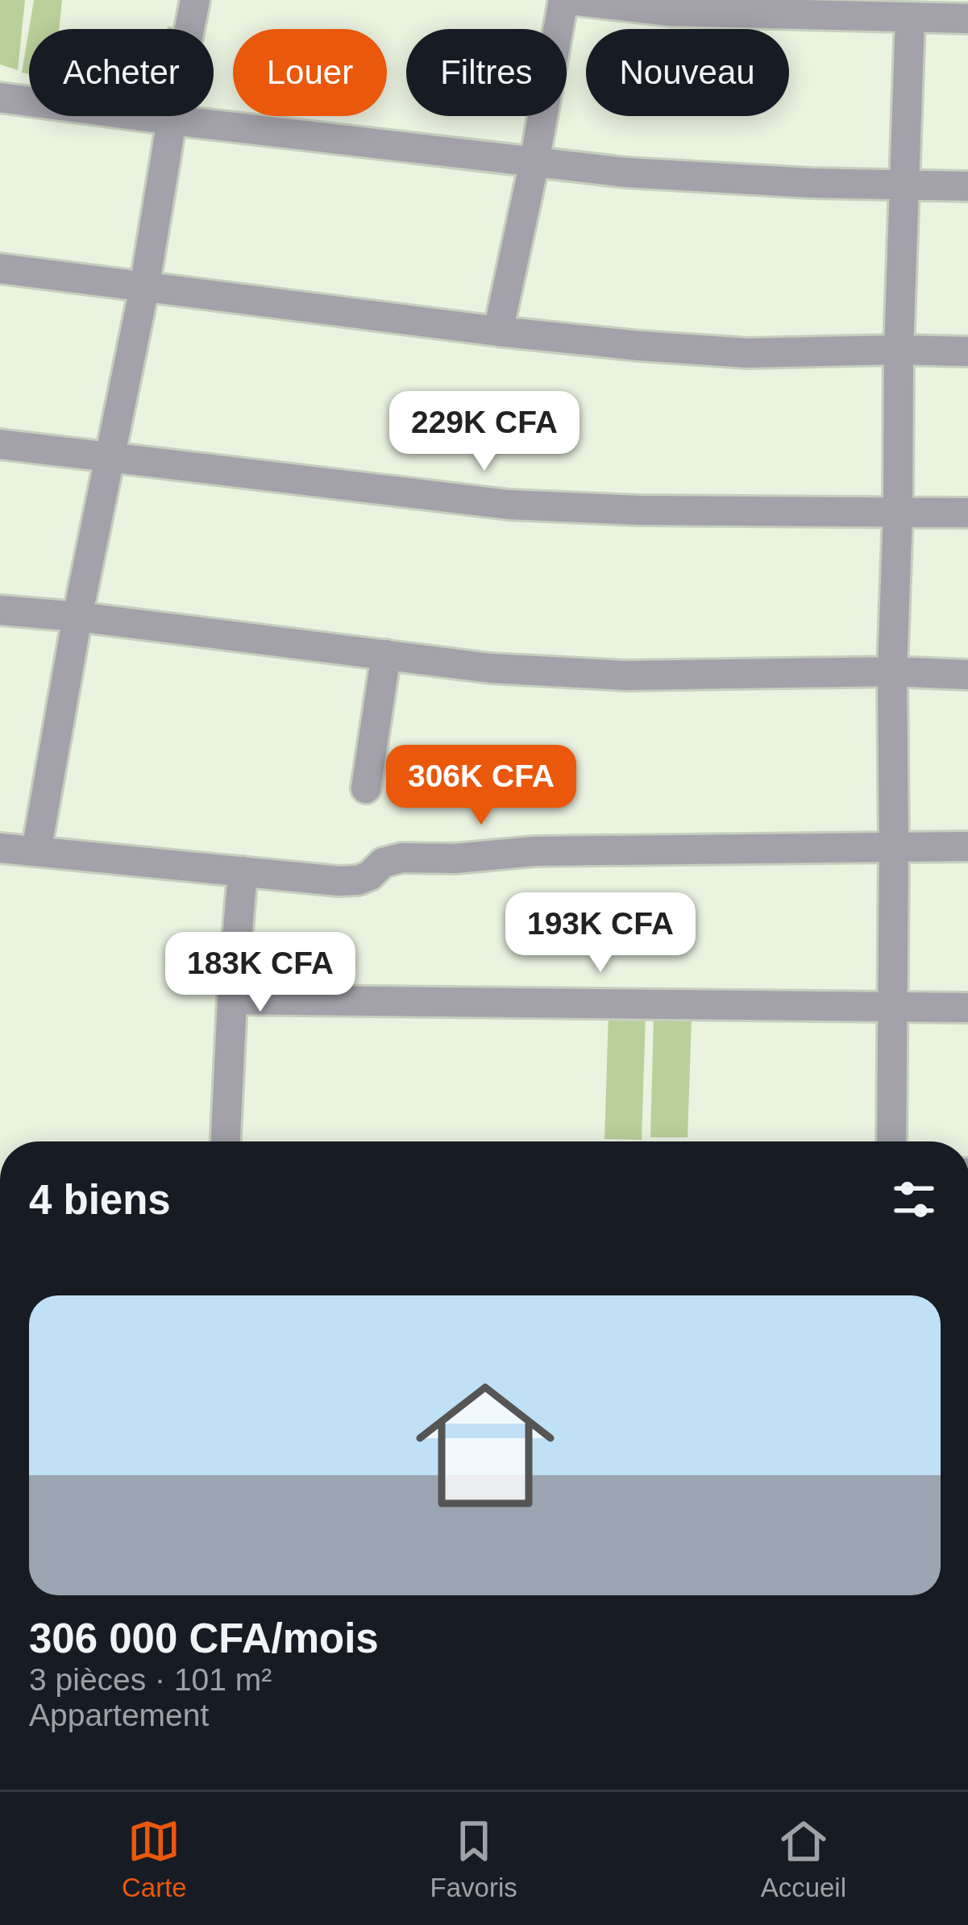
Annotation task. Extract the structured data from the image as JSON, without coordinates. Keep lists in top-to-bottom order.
{
  "page": {
    "chip": [
      "Acheter",
      "Louer",
      "Filtres",
      "Nouveau"
    ],
    "price": [
      "229K CFA",
      "306K CFA",
      "193K CFA",
      "183K CFA"
    ],
    "heading": "4 biens",
    "list": [
      {
        "name": "306 000 CFA/mois",
        "note": "3 pièces · 101 m² · Appartement"
      }
    ],
    "tabs": ["Carte", "Favoris", "Accueil"]
  }
}
